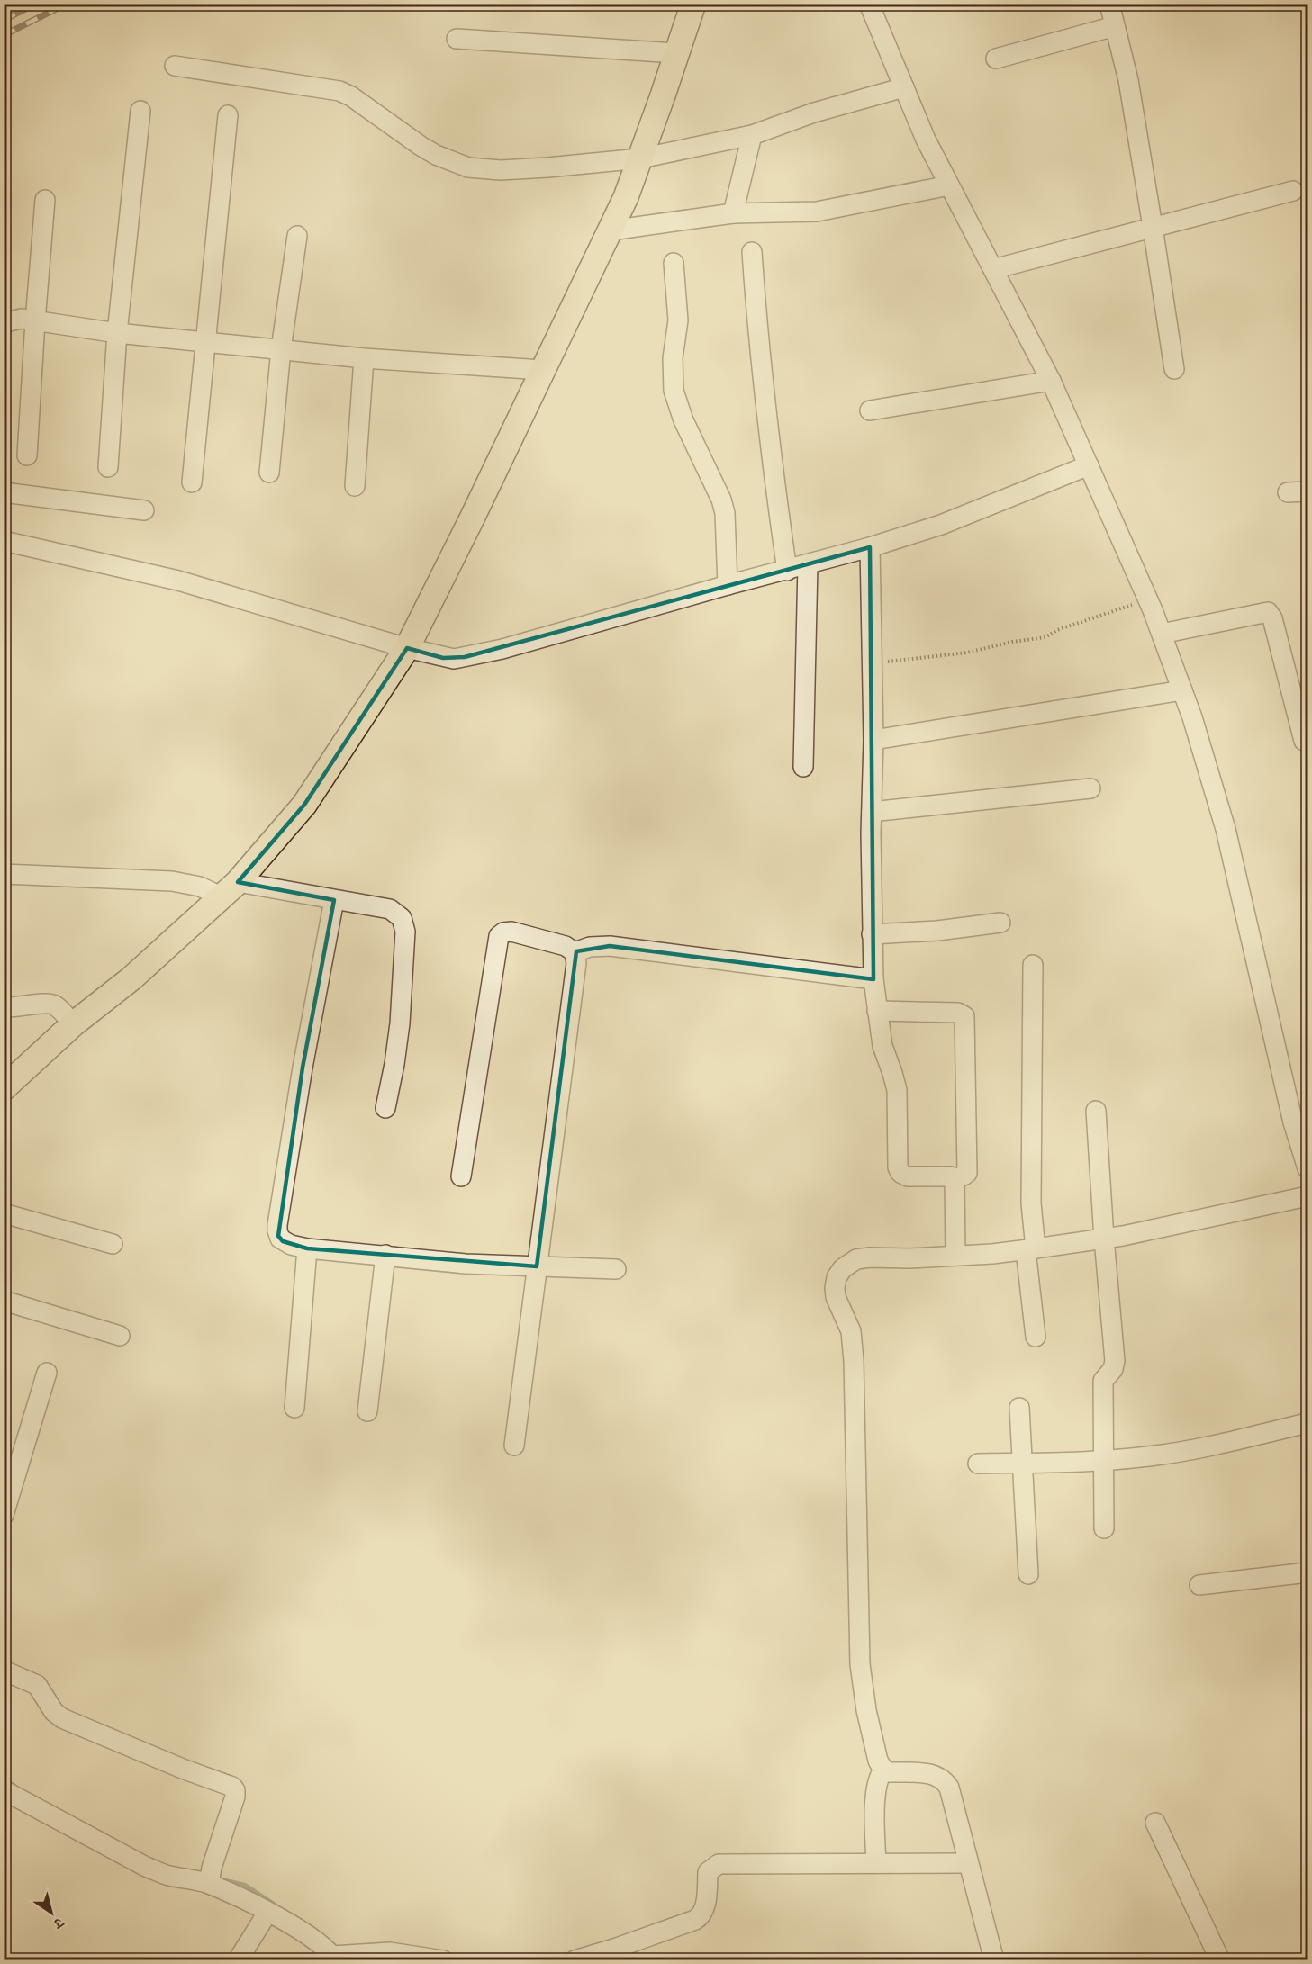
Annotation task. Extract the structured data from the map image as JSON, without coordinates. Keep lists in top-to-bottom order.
{
  "north": "bottom right"
}
